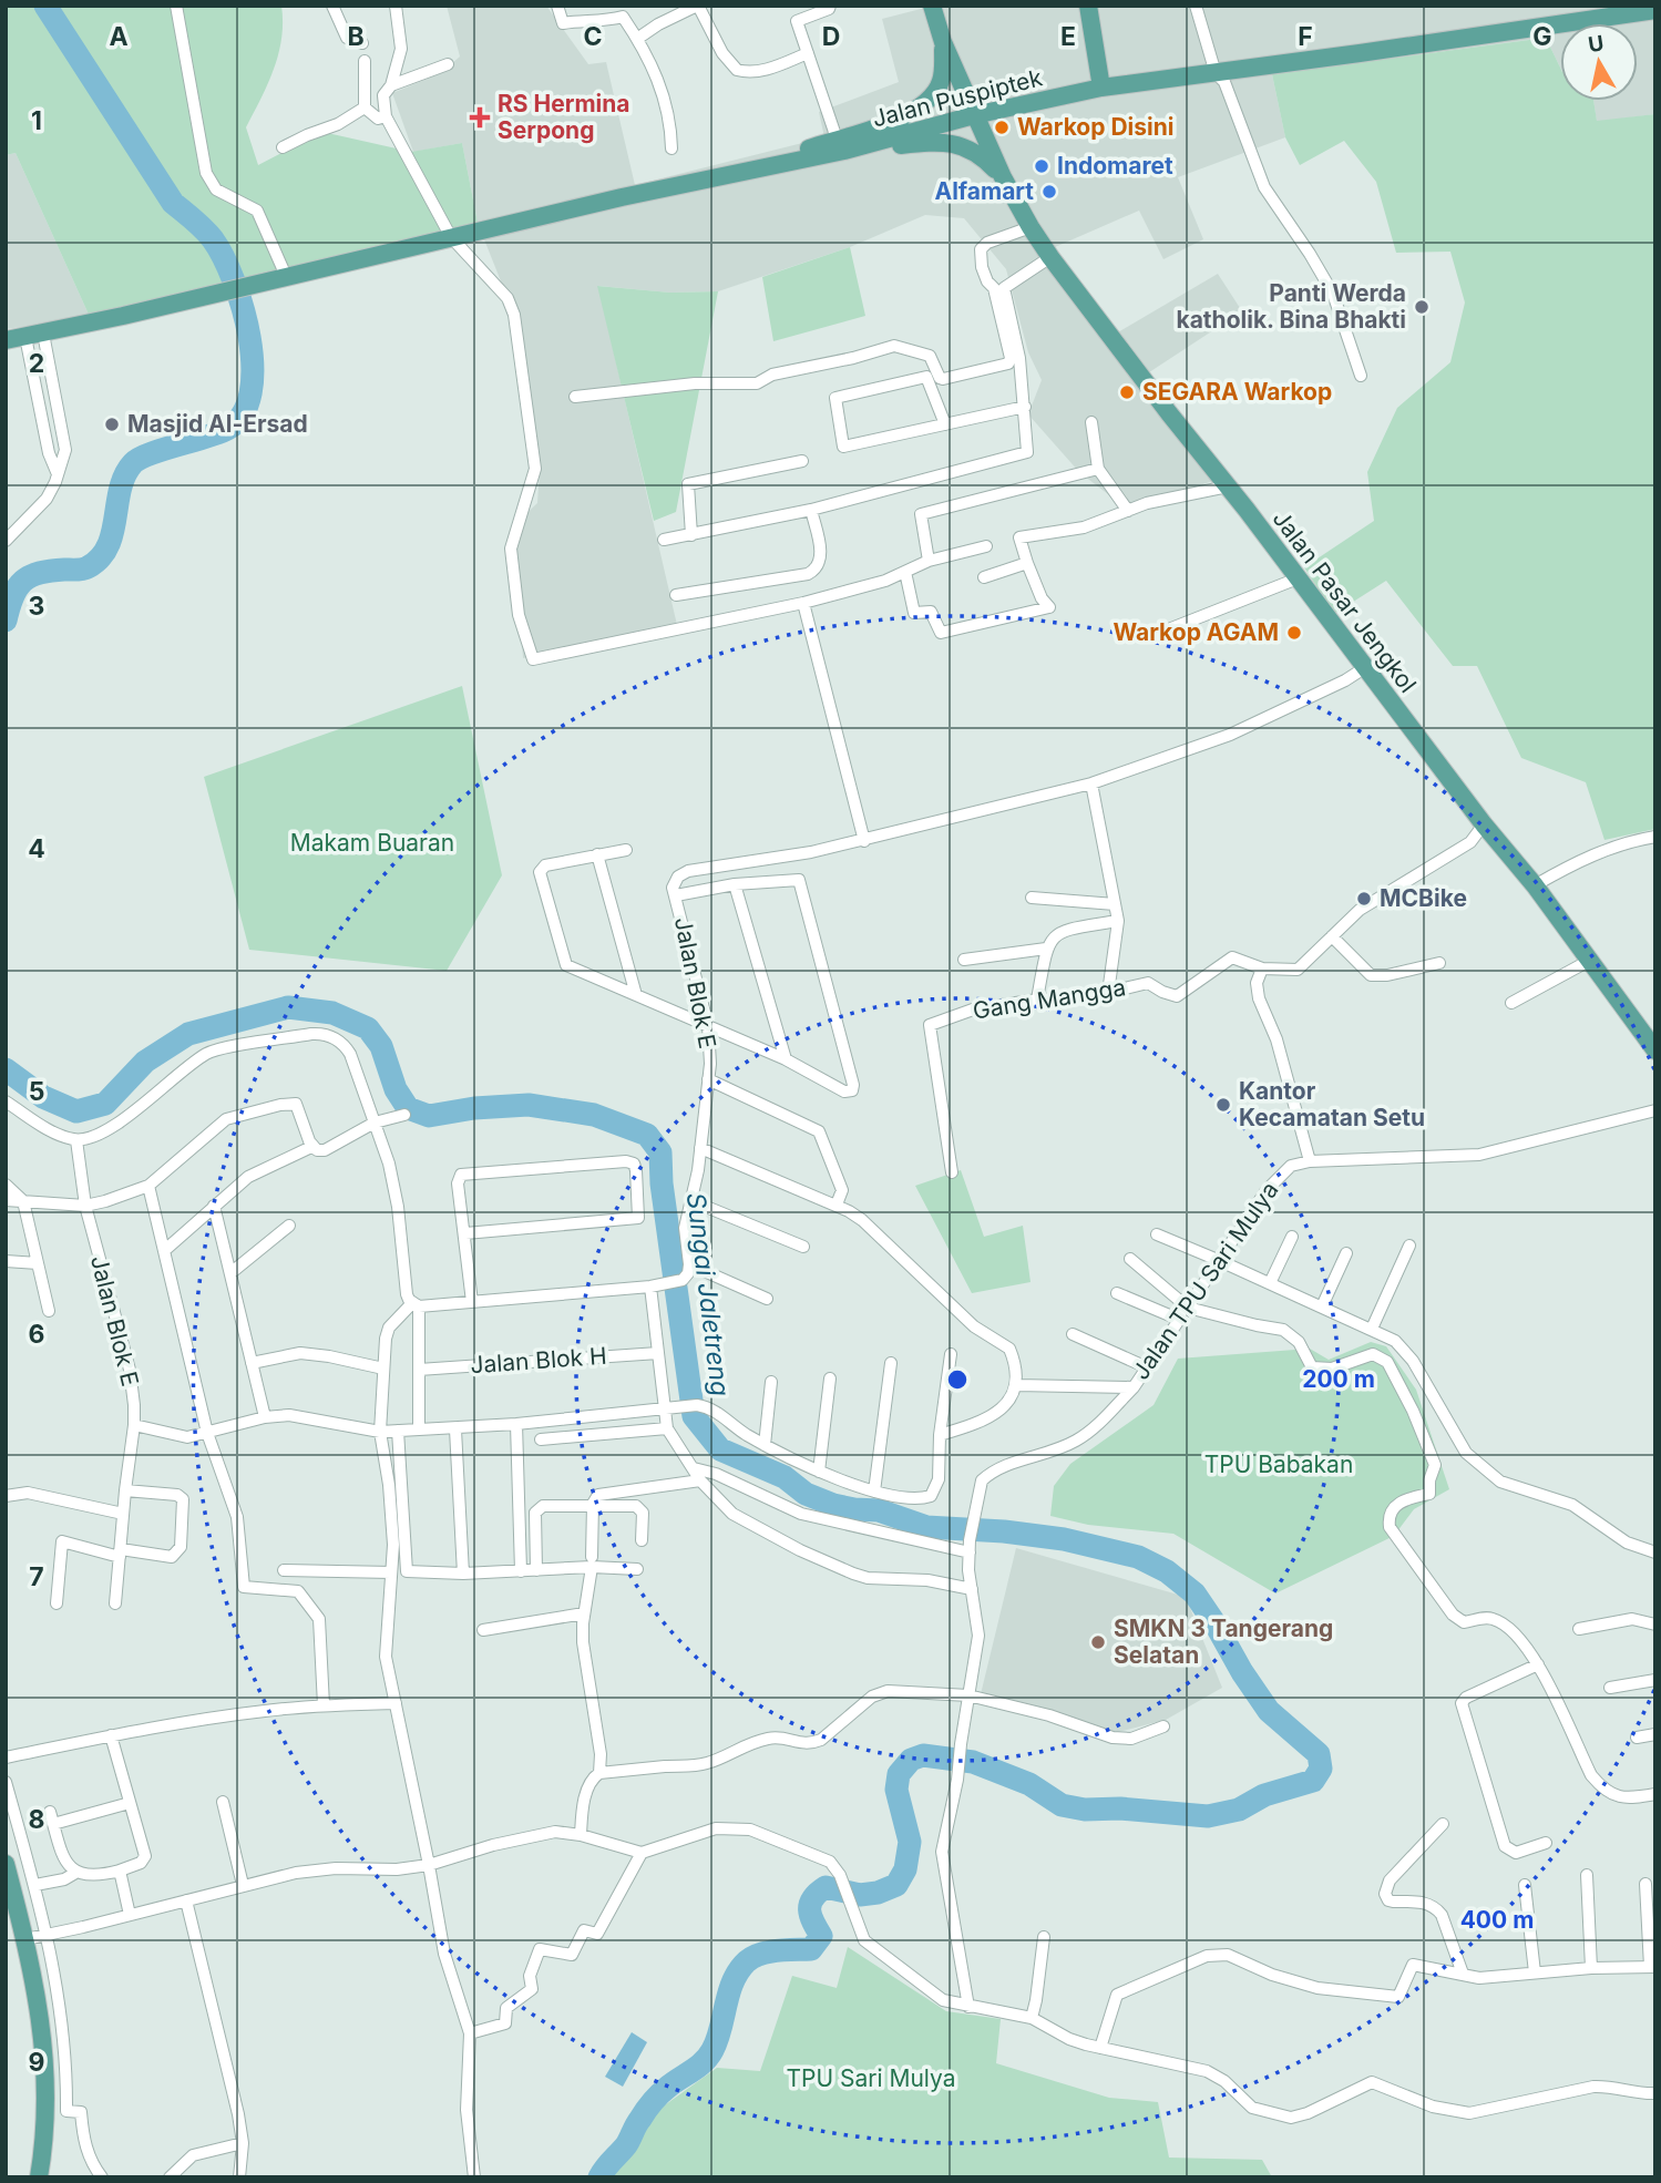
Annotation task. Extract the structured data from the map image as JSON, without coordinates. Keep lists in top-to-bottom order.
{
  "streets": {
    "main road": ["Jalan Puspiptek", "Jalan Pasar Jengkol"],
    "street": [
      "Jalan Blok E",
      "Gang Mangga",
      "Jalan TPU Sari Mulya",
      "Jalan Blok H"
    ]
  },
  "crossings": [
    ["Jalan Puspiptek", "Jalan Pasar Jengkol"],
    ["Jalan Pasar Jengkol", "Gang Mangga"]
  ],
  "water": ["Sungai Jaletreng"],
  "parks": ["Makam Buaran", "TPU Babakan", "TPU Sari Mulya"],
  "places": {
    "health": ["RS Hermina Serpong"],
    "other": [
      "Warkop Disini",
      "Indomaret",
      "Alfamart",
      "Panti Werda katholik. Bina Bhakti",
      "SEGARA Warkop",
      "Masjid Al-Ersad",
      "Warkop AGAM",
      "MCBike",
      "Kantor Kecamatan Setu",
      "SMKN 3 Tangerang Selatan"
    ]
  },
  "north": "top",
  "grid": {
    "columns": [
      "A",
      "B",
      "C",
      "D",
      "E",
      "F",
      "G"
    ],
    "rows": [
      "1",
      "2",
      "3",
      "4",
      "5",
      "6",
      "7",
      "8",
      "9"
    ]
  },
  "rings": ["200 m", "400 m"]
}
